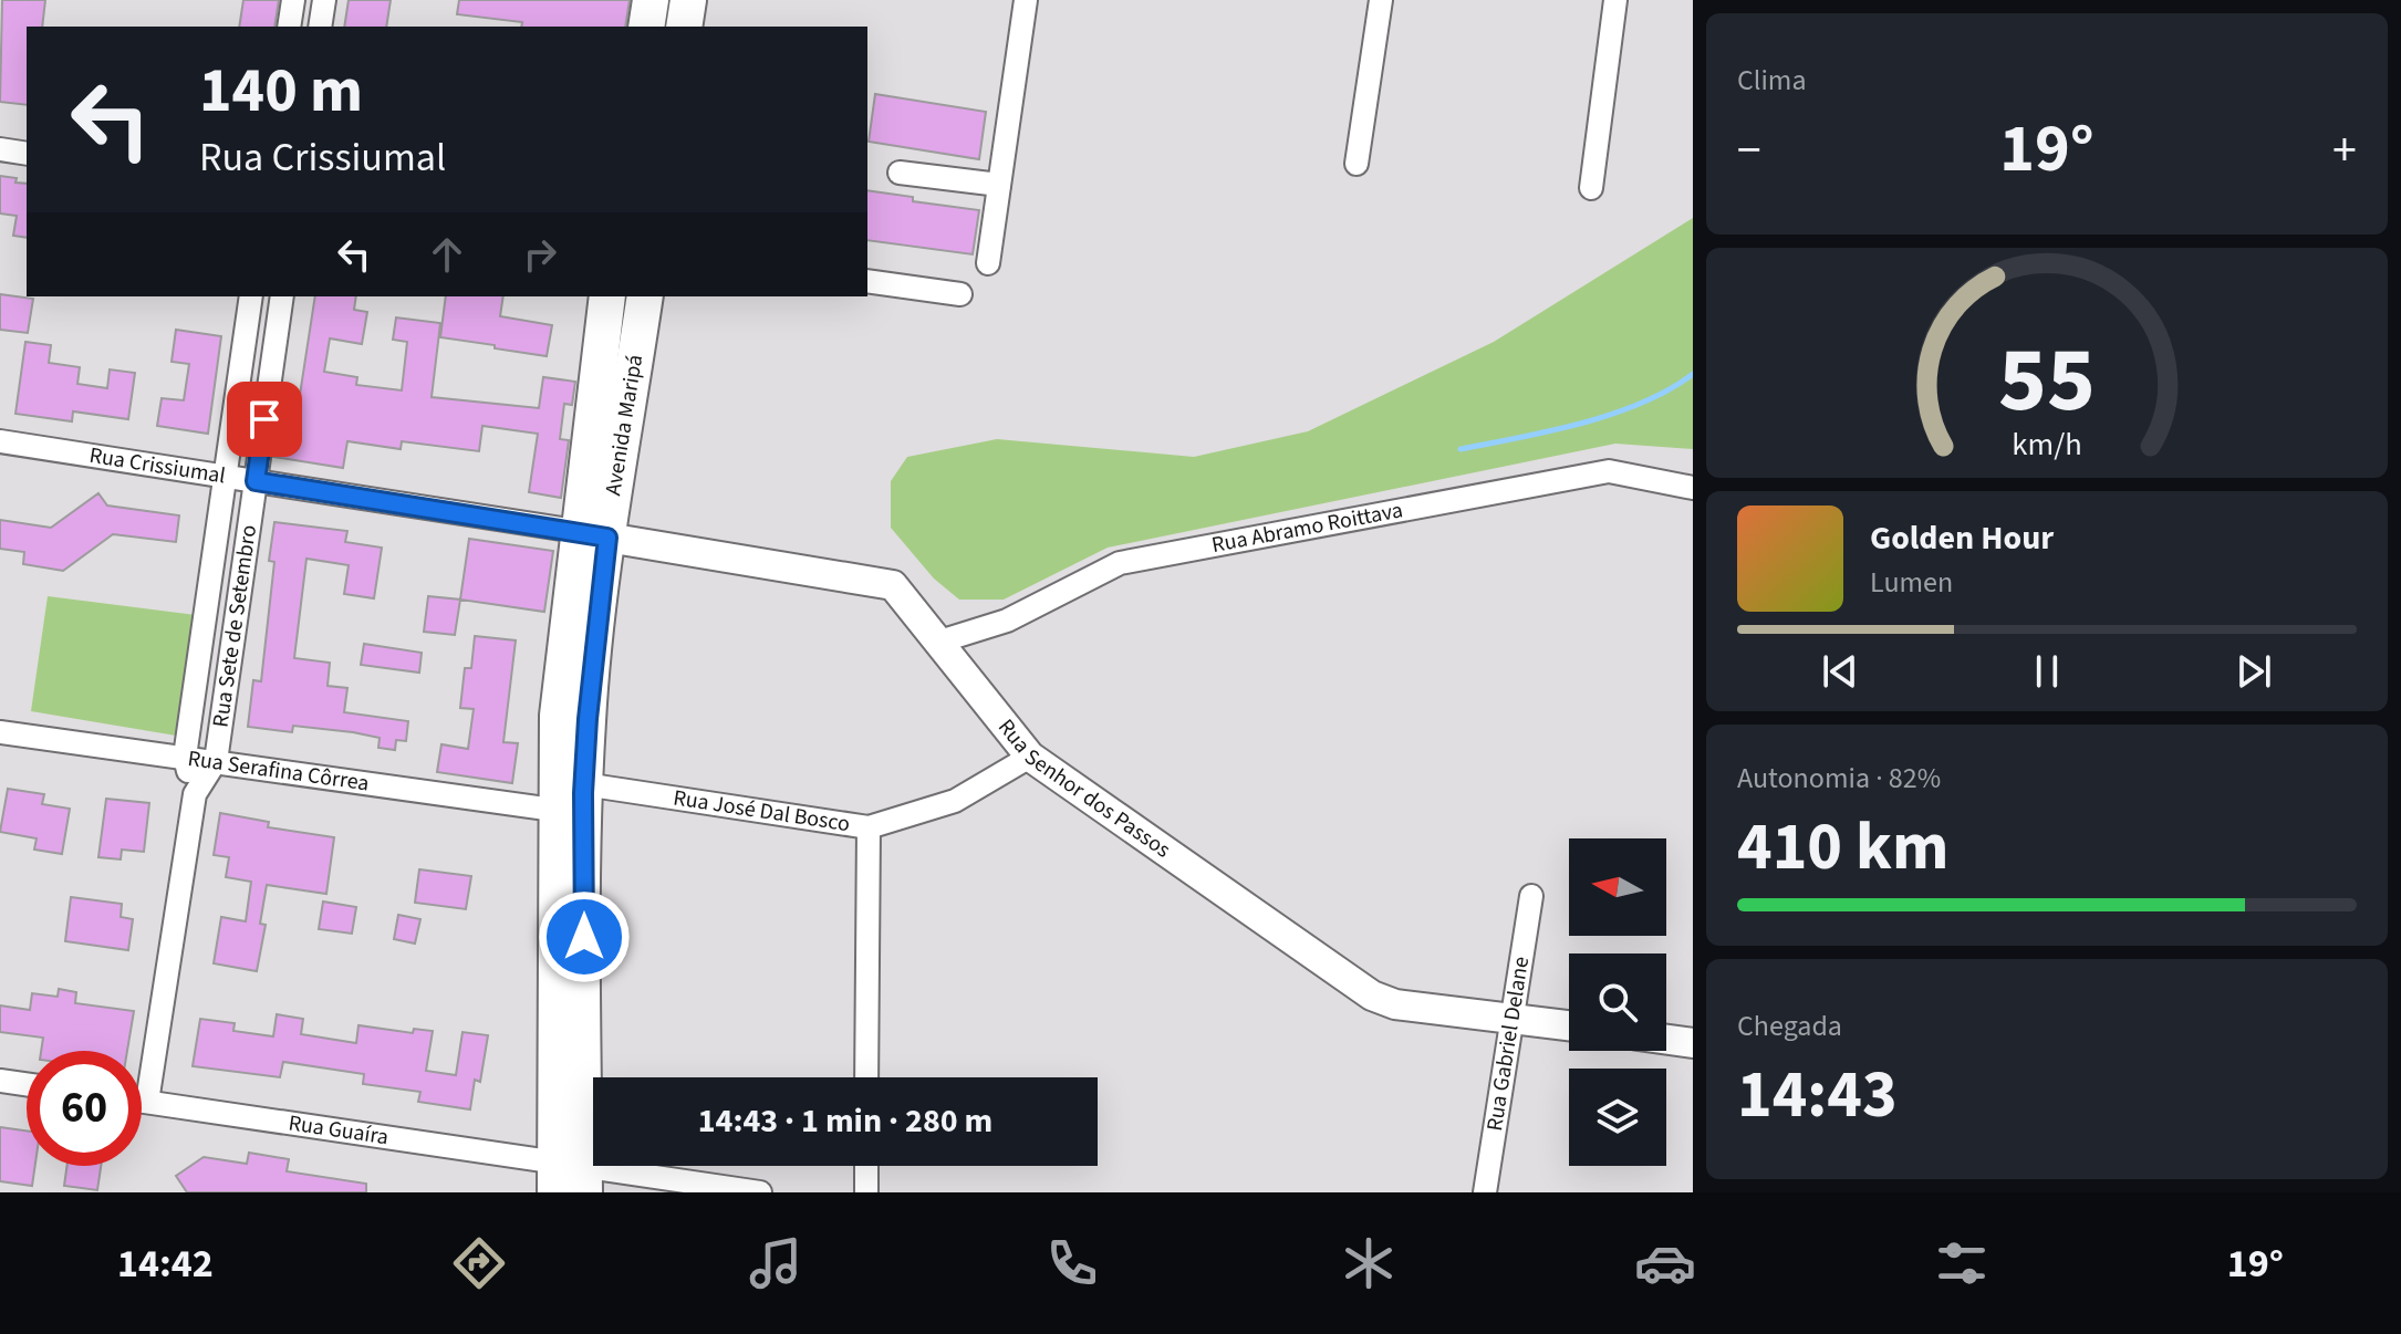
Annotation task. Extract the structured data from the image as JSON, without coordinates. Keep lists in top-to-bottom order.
{
  "streets": {
    "main road": ["Avenida Maripá"],
    "street": [
      "Rua Crissiumal",
      "Rua Abramo Roittava",
      "Rua Sete de Setembro",
      "Rua Serafina Côrrea",
      "Rua Senhor dos Passos",
      "Rua José Dal Bosco",
      "Rua Gabriel Delane",
      "Rua Guaíra"
    ]
  },
  "crossings": [
    ["Avenida Maripá", "Rua Crissiumal"],
    ["Avenida Maripá", "Rua Serafina Côrrea"],
    ["Avenida Maripá", "Rua Senhor dos Passos"],
    ["Avenida Maripá", "Rua José Dal Bosco"],
    ["Avenida Maripá", "Rua Guaíra"],
    ["Rua Crissiumal", "Rua Sete de Setembro"],
    ["Rua Crissiumal", "Rua Senhor dos Passos"],
    ["Rua Abramo Roittava", "Rua Senhor dos Passos"],
    ["Rua Sete de Setembro", "Rua Serafina Côrrea"],
    ["Rua Sete de Setembro", "Rua Guaíra"],
    ["Rua Serafina Côrrea", "Rua José Dal Bosco"],
    ["Rua Senhor dos Passos", "Rua José Dal Bosco"],
    ["Rua Senhor dos Passos", "Rua Gabriel Delane"]
  ],
  "north": "left",
  "page": {
    "tile": [
      "Clima",
      ["Autonomia · 82%", "410 km"],
      ["Chegada", "14:43"]
    ],
    "turn": ["140 m", "Rua Crissiumal"],
    "heat": ["−", "19°", "+"],
    "song": ["Golden Hour", "Lumen"],
    "limit": "60",
    "trip": "14:43 · 1 min · 280 m",
    "tabs": ["14:42", "19°"],
    "gauge": ["55", "km/h"]
  }
}
